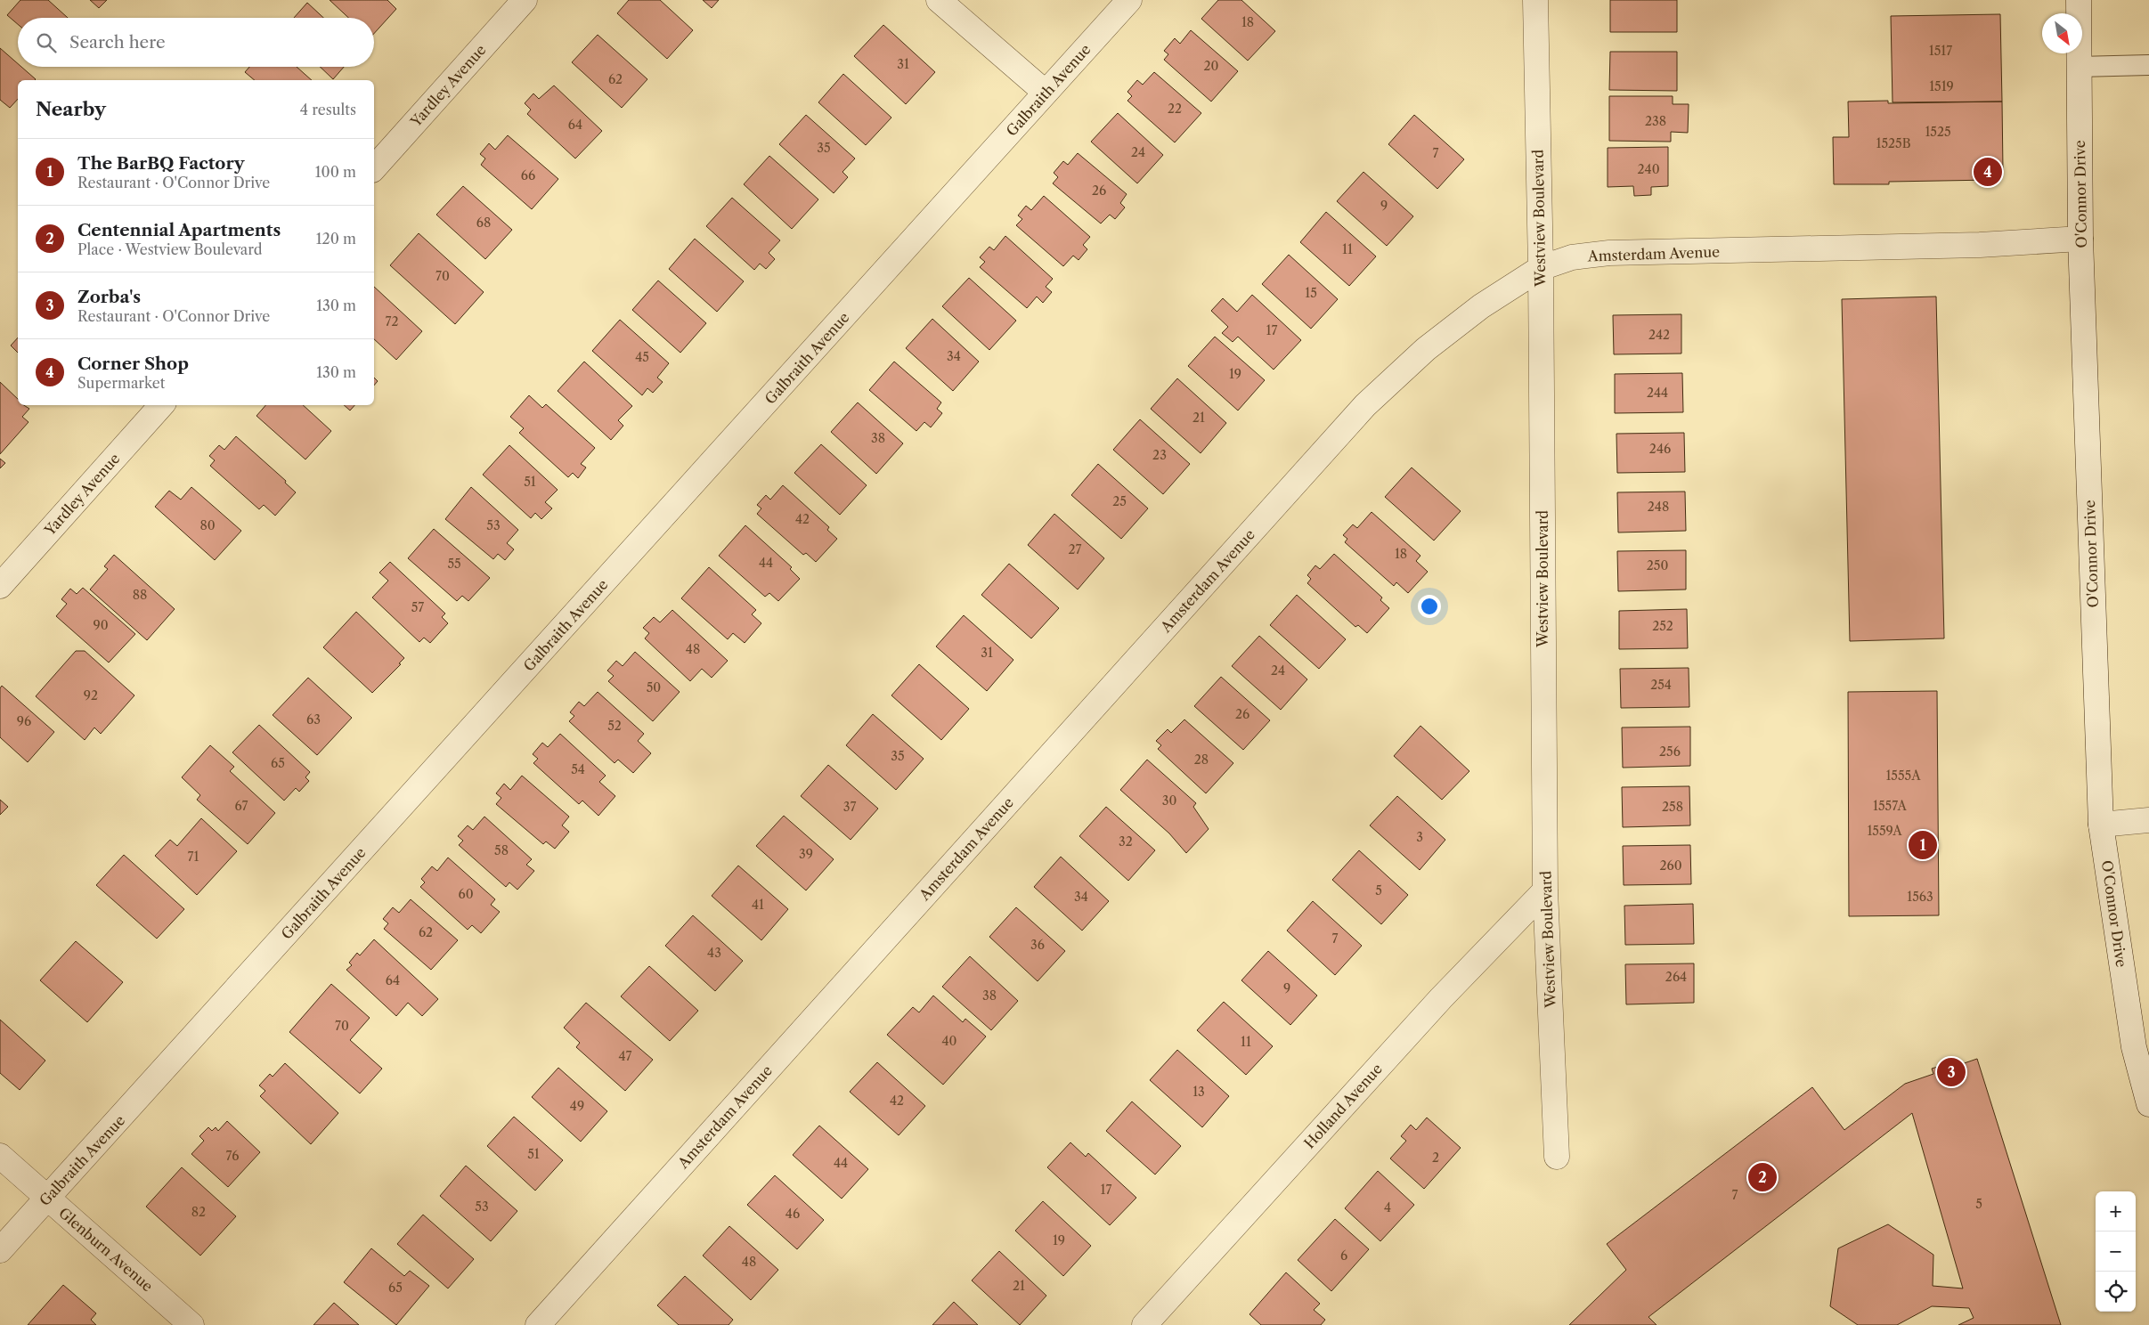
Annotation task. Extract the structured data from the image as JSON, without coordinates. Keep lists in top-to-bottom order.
{
  "streets": {
    "street": [
      "Yardley Avenue",
      "Galbraith Avenue",
      "O'Connor Drive",
      "Westview Boulevard",
      "Amsterdam Avenue",
      "Holland Avenue",
      "Glenburn Avenue"
    ]
  },
  "crossings": [
    ["Galbraith Avenue", "Glenburn Avenue"],
    ["O'Connor Drive", "Amsterdam Avenue"],
    ["Westview Boulevard", "Amsterdam Avenue"],
    ["Westview Boulevard", "Holland Avenue"]
  ],
  "house_numbers": [
    "18",
    "1517",
    "31",
    "20",
    "62",
    "1519",
    "22",
    "238",
    "64",
    "1525",
    "1525B",
    "35",
    "24",
    "7",
    "240",
    "66",
    "26",
    "9",
    "68",
    "11",
    "70",
    "15",
    "72",
    "17",
    "242",
    "34",
    "45",
    "19",
    "244",
    "21",
    "38",
    "246",
    "23",
    "51",
    "25",
    "248",
    "42",
    "80",
    "53",
    "27",
    "18",
    "44",
    "55",
    "250",
    "88",
    "57",
    "90",
    "252",
    "48",
    "31",
    "24",
    "254",
    "50",
    "92",
    "26",
    "63",
    "96",
    "52",
    "256",
    "35",
    "28",
    "65",
    "54",
    "1555A",
    "30",
    "67",
    "1557A",
    "37",
    "258",
    "1559A",
    "3",
    "32",
    "58",
    "39",
    "71",
    "260",
    "5",
    "60",
    "34",
    "1563",
    "41",
    "62",
    "7",
    "36",
    "43",
    "264",
    "64",
    "9",
    "38",
    "70",
    "40",
    "11",
    "47",
    "13",
    "42",
    "49",
    "51",
    "76",
    "2",
    "44",
    "17",
    "7",
    "5",
    "53",
    "4",
    "82",
    "46",
    "19",
    "6",
    "48",
    "21",
    "65"
  ],
  "north": "bottom right",
  "page": {
    "search": "Search here",
    "heading": ["Nearby", "4 results"],
    "list": [
      {
        "mark": "1",
        "name": "The BarBQ Factory",
        "note": "Restaurant · O'Connor Drive",
        "value": "100 m"
      },
      {
        "mark": "2",
        "name": "Centennial Apartments",
        "note": "Place · Westview Boulevard",
        "value": "120 m"
      },
      {
        "mark": "3",
        "name": "Zorba's",
        "note": "Restaurant · O'Connor Drive",
        "value": "130 m"
      },
      {
        "mark": "4",
        "name": "Corner Shop",
        "note": "Supermarket",
        "value": "130 m"
      }
    ],
    "pins": [
      "4",
      "1",
      "3",
      "2"
    ],
    "map_buttons": ["+", "−"]
  }
}
